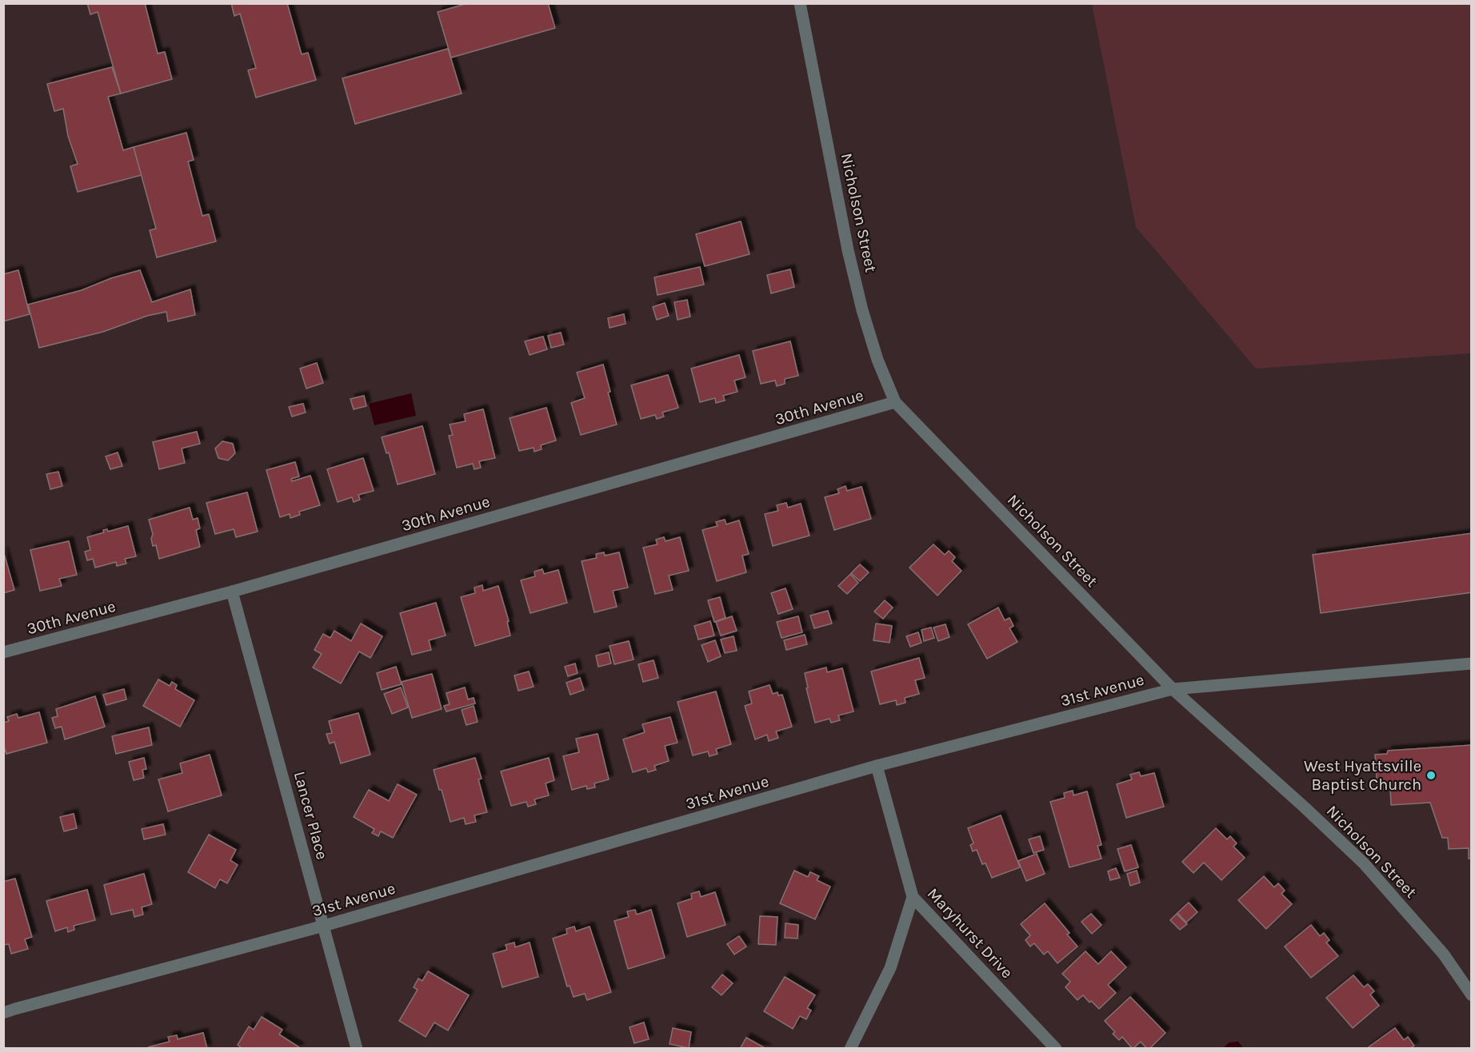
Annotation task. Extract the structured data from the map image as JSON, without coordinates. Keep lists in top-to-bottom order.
{
  "streets": {
    "street": [
      "Nicholson Street",
      "30th Avenue",
      "31st Avenue",
      "Lancer Place",
      "Maryhurst Drive"
    ]
  },
  "crossings": [
    ["Nicholson Street", "30th Avenue"],
    ["Nicholson Street", "31st Avenue"],
    ["30th Avenue", "Lancer Place"],
    ["31st Avenue", "Lancer Place"],
    ["31st Avenue", "Maryhurst Drive"]
  ],
  "places": ["West Hyattsville Baptist Church"]
}
